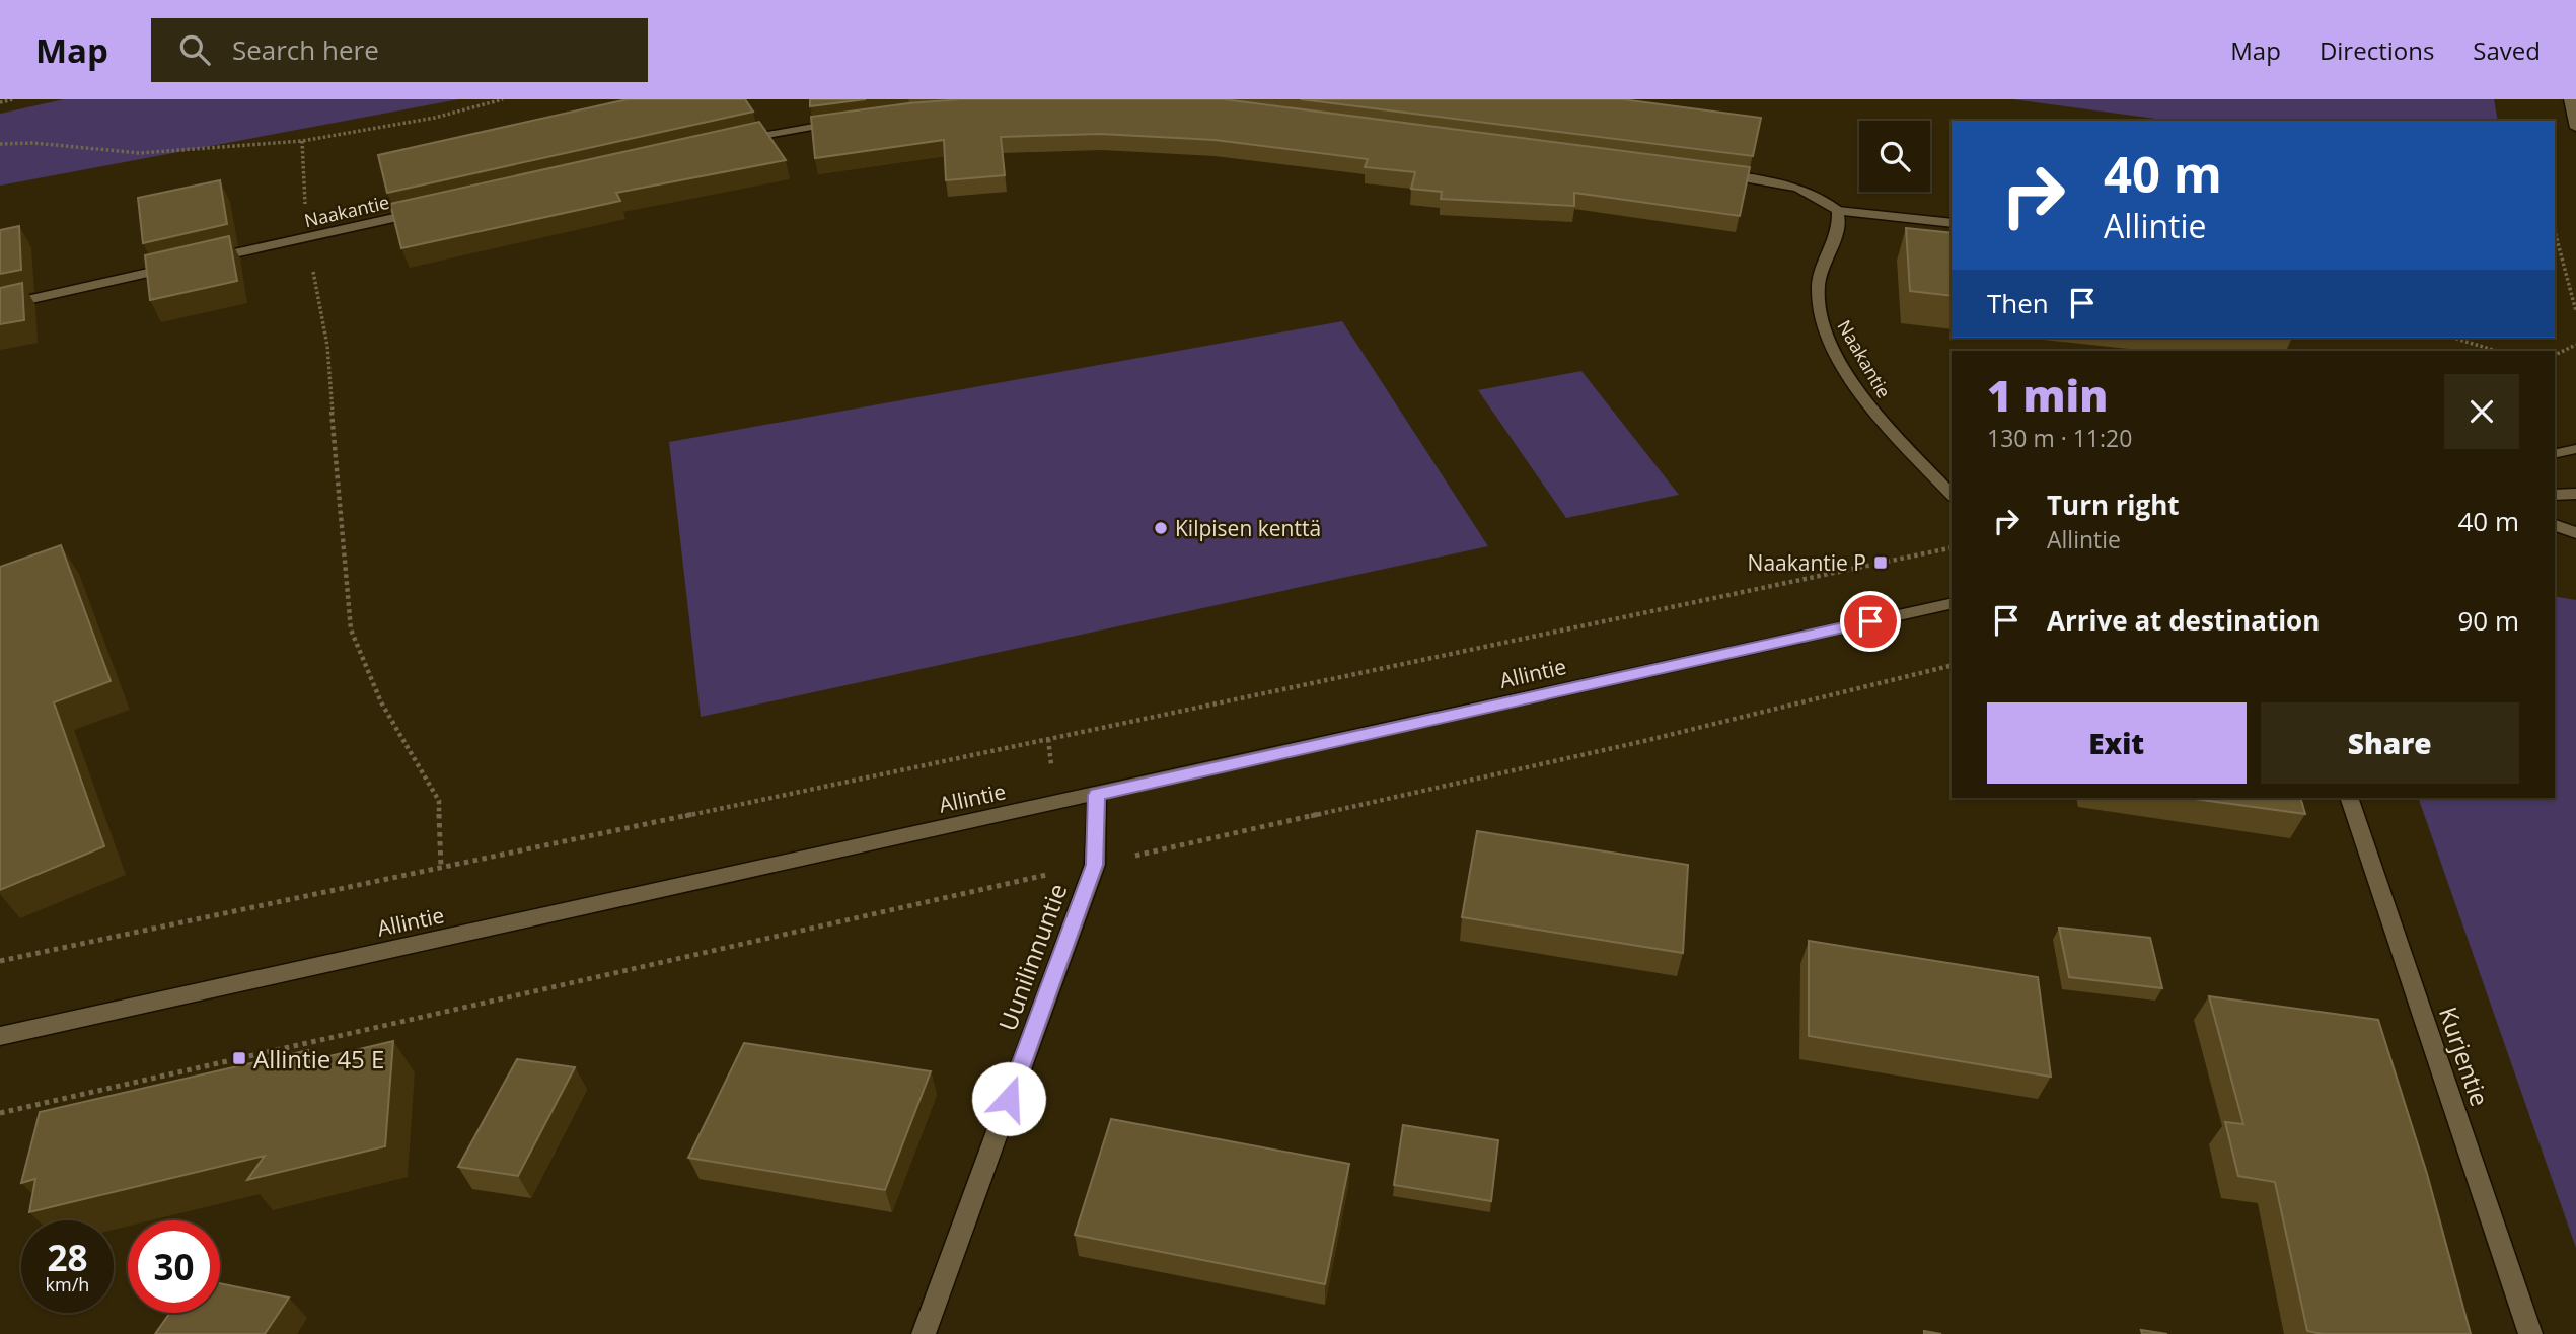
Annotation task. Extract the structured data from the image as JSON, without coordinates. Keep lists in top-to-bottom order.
{
  "streets": {
    "street": [
      "Naakantie",
      "Allintie",
      "Uunilinnuntie",
      "Kurjentie"
    ]
  },
  "crossings": [
    ["Allintie", "Uunilinnuntie"]
  ],
  "places": {
    "other": ["Kilpisen kenttä"],
    "transit": ["Naakantie P", "Allintie 45 E"]
  },
  "page": {
    "header": "Map",
    "search": "Search here",
    "nav": ["Map", "Directions", "Saved"],
    "turn": ["40 m", "Allintie"],
    "then": "Then",
    "heading": ["1 min", "130 m · 11:20"],
    "list": [
      {
        "name": "Turn right",
        "note": "Allintie",
        "value": "40 m"
      },
      {
        "name": "Arrive at destination",
        "value": "90 m"
      }
    ],
    "buttons": ["Exit", "Share"],
    "speed": "28 km/h",
    "limit": "30"
  }
}
